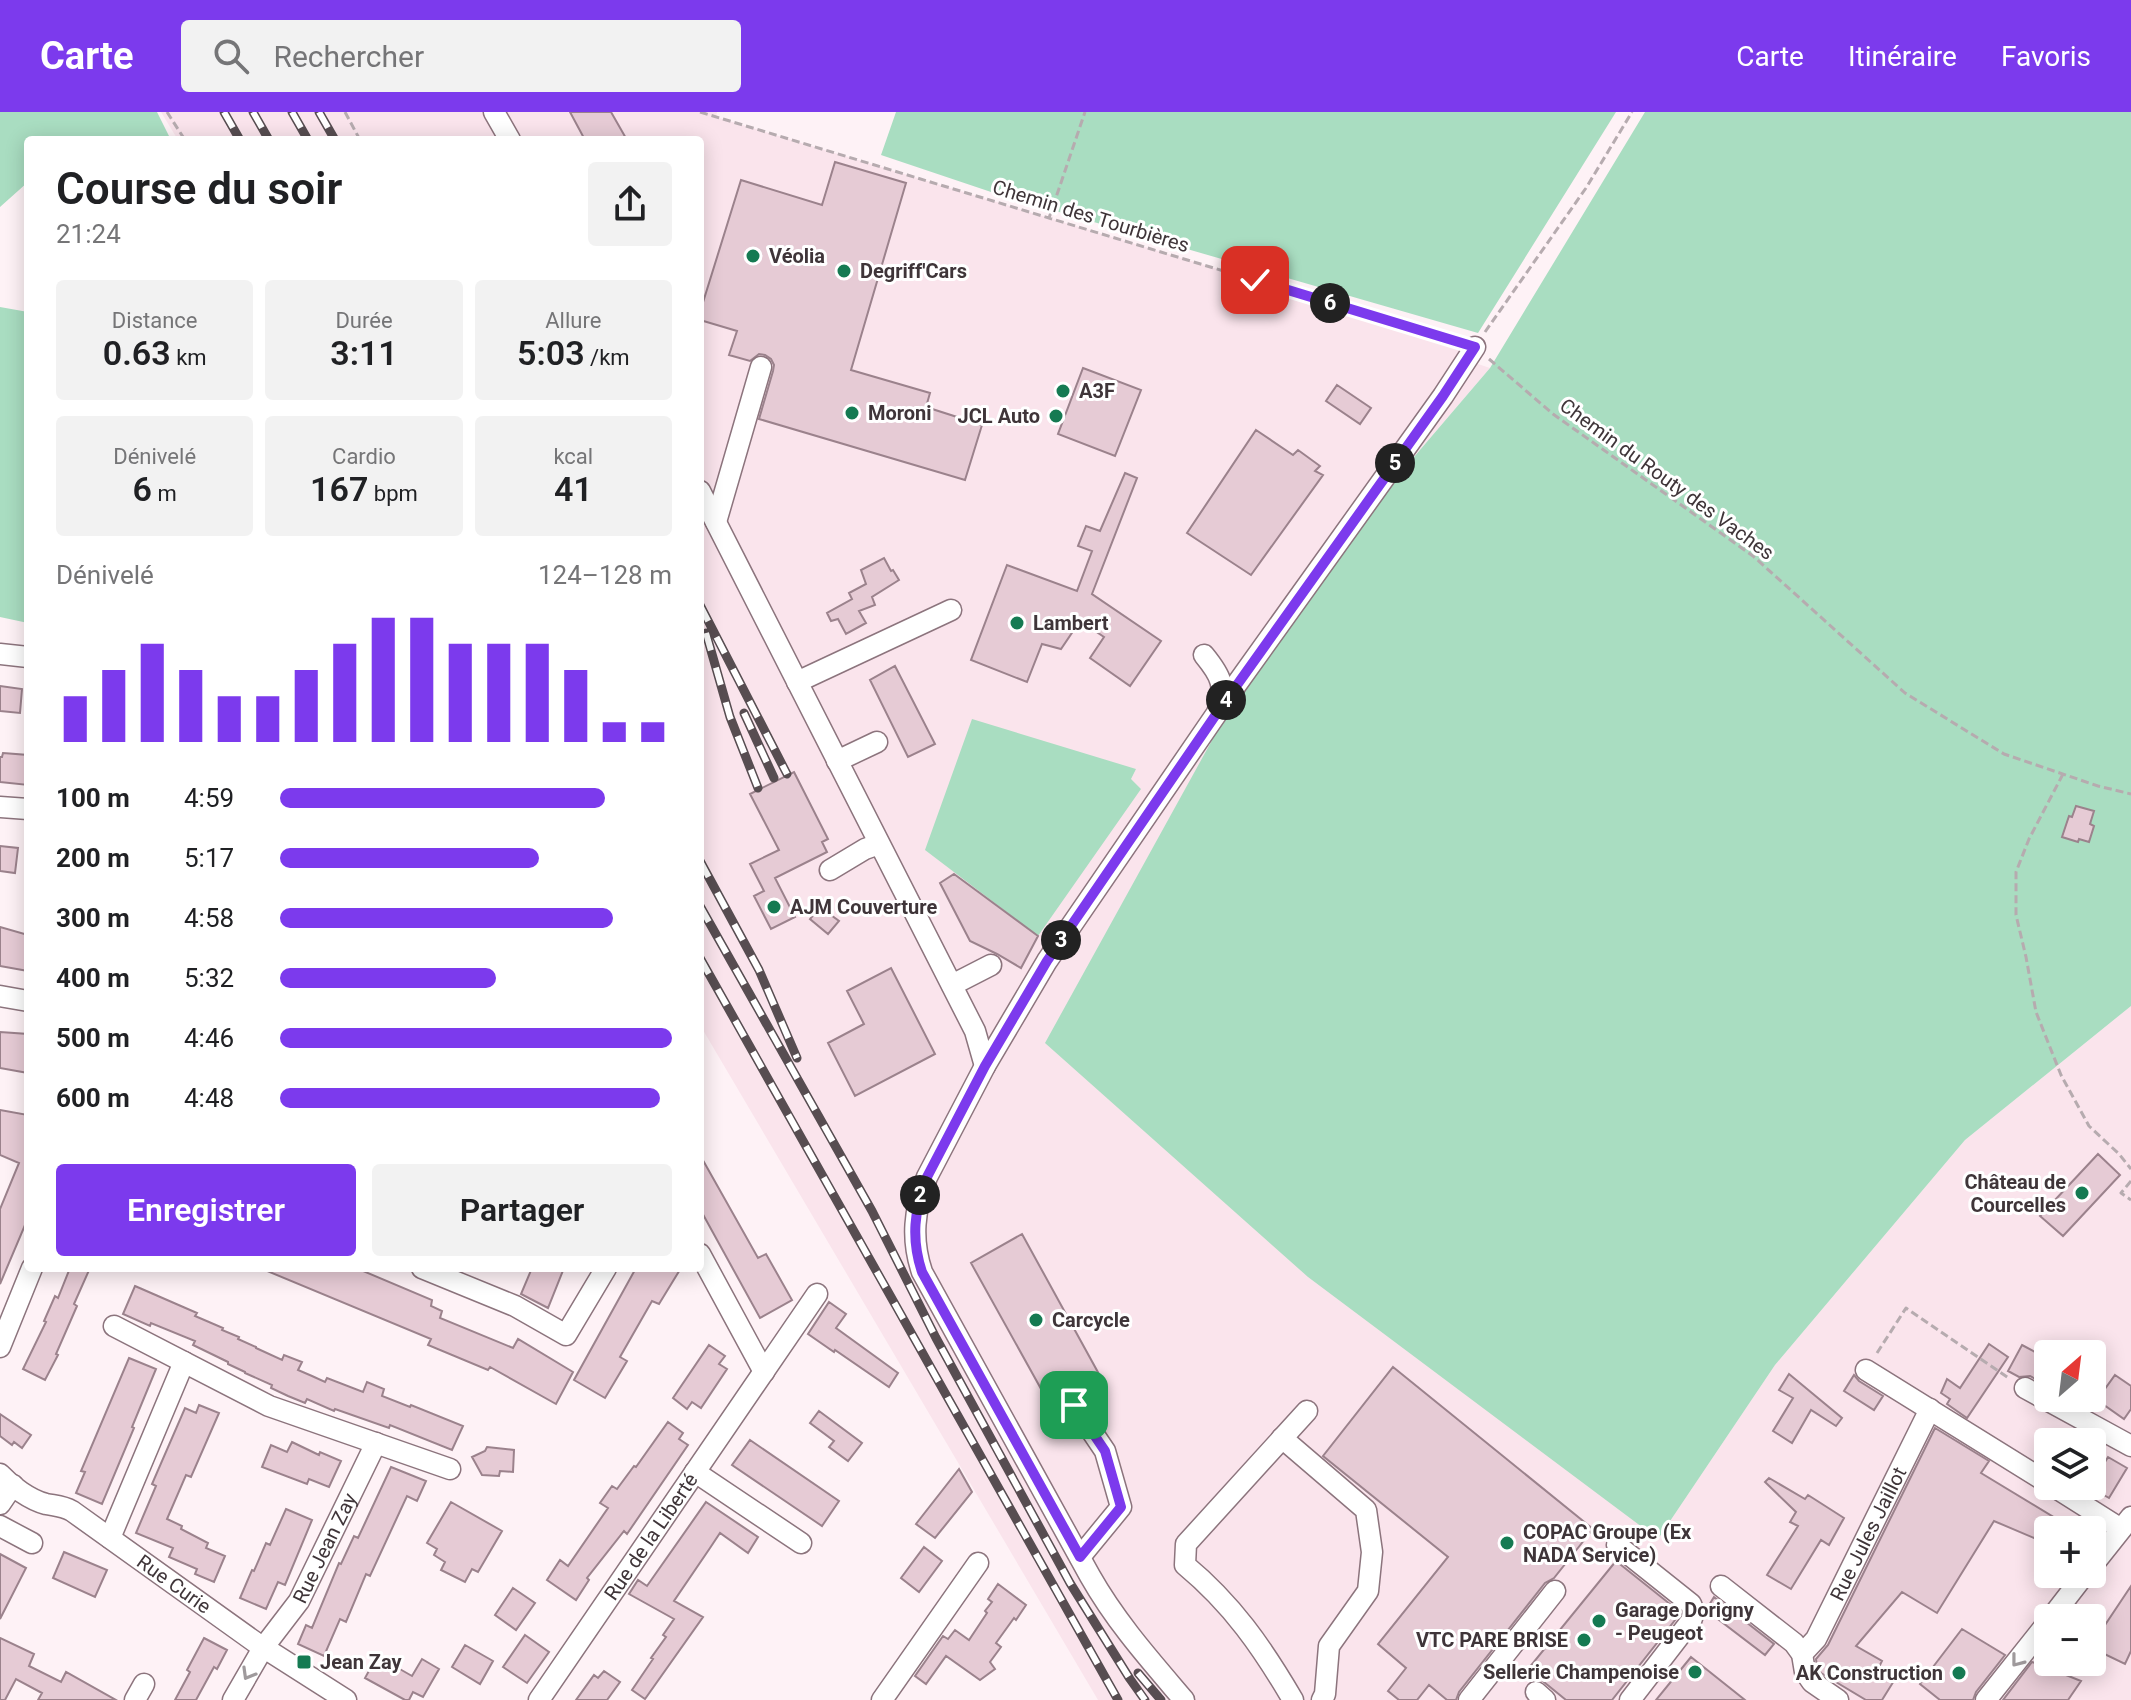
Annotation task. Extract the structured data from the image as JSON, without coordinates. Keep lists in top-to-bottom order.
{
  "streets": {
    "street": [
      "Rue Jules Jaillot",
      "Rue de la Liberté",
      "Rue Jean Zay",
      "Rue Curie"
    ],
    "path": ["Chemin des Tourbières", "Chemin du Routy des Vaches"]
  },
  "crossings": [
    ["Chemin des Tourbières", "Chemin du Routy des Vaches"],
    ["Rue Jean Zay", "Rue Curie"]
  ],
  "places": {
    "other": [
      "Véolia",
      "Degriff'Cars",
      "A3F",
      "Moroni",
      "JCL Auto",
      "Lambert",
      "AJM Couverture",
      "Château de Courcelles",
      "Carcycle",
      "COPAC Groupe (Ex NADA Service)",
      "Garage Dorigny - Peugeot",
      "VTC PARE BRISE",
      "Sellerie Champenoise",
      "AK Construction"
    ],
    "transit": ["Jean Zay"]
  },
  "north": "top right",
  "page": {
    "header": "Carte",
    "search": "Rechercher",
    "nav": ["Carte", "Itinéraire", "Favoris"],
    "heading": ["Course du soir", "21:24"],
    "stats": [
      ["Distance", "0.63 km"],
      ["Durée", "3:11"],
      ["Allure", "5:03 /km"],
      ["Dénivelé", "6 m"],
      ["Cardio", "167 bpm"],
      ["kcal", "41"]
    ],
    "pins": [
      "6",
      "5",
      "4",
      "3",
      "2"
    ],
    "chart": ["Dénivelé", "124–128 m"],
    "list": [
      {
        "name": "100 m",
        "note": "4:59"
      },
      {
        "name": "200 m",
        "note": "5:17"
      },
      {
        "name": "300 m",
        "note": "4:58"
      },
      {
        "name": "400 m",
        "note": "5:32"
      },
      {
        "name": "500 m",
        "note": "4:46"
      },
      {
        "name": "600 m",
        "note": "4:48"
      }
    ],
    "buttons": ["Enregistrer", "Partager"],
    "map_buttons": ["+", "−"]
  }
}
